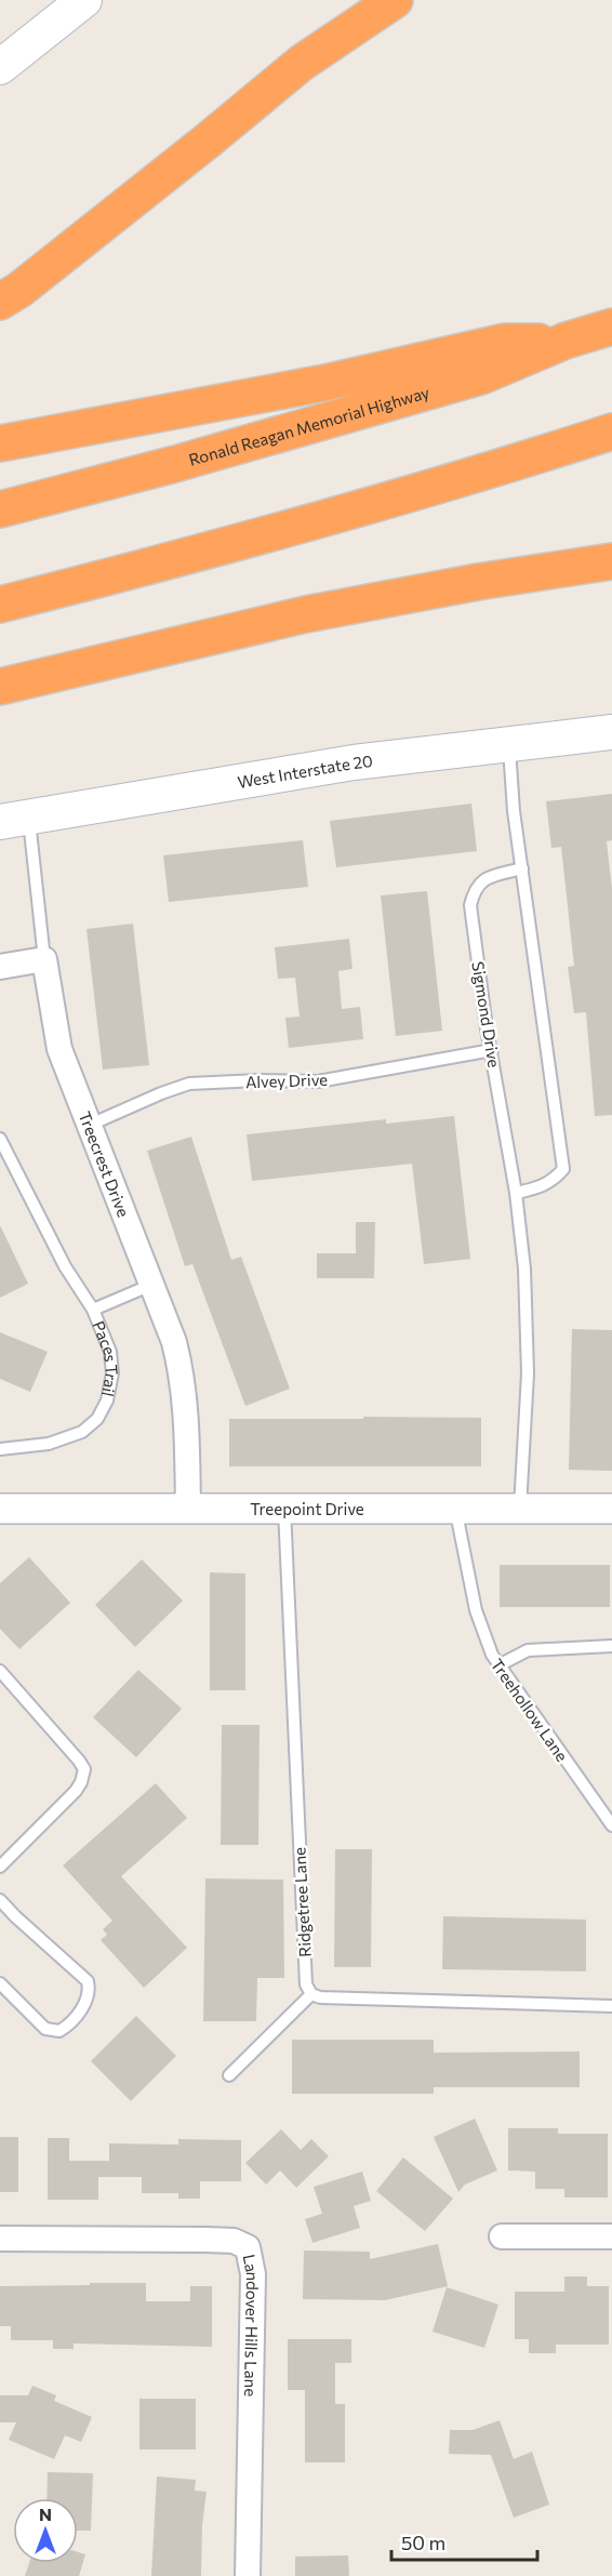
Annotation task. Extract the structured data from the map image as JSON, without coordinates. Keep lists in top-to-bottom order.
{
  "streets": {
    "highway": ["Ronald Reagan Memorial Highway"],
    "main road": ["West Interstate 20"],
    "street": ["Treecrest Drive", "Treepoint Drive", "Landover Hills Lane"],
    "lane": [
      "Sigmond Drive",
      "Alvey Drive",
      "Paces Trail",
      "Treehollow Lane",
      "Ridgetree Lane"
    ]
  },
  "crossings": [
    ["West Interstate 20", "Treecrest Drive"],
    ["Sigmond Drive", "Alvey Drive"],
    ["Sigmond Drive", "Treepoint Drive"],
    ["Alvey Drive", "Treecrest Drive"],
    ["Treecrest Drive", "Paces Trail"],
    ["Treecrest Drive", "Treepoint Drive"],
    ["Treepoint Drive", "Treehollow Lane"],
    ["Treepoint Drive", "Ridgetree Lane"]
  ],
  "scale_bar": "50 m",
  "north": "top"
}
